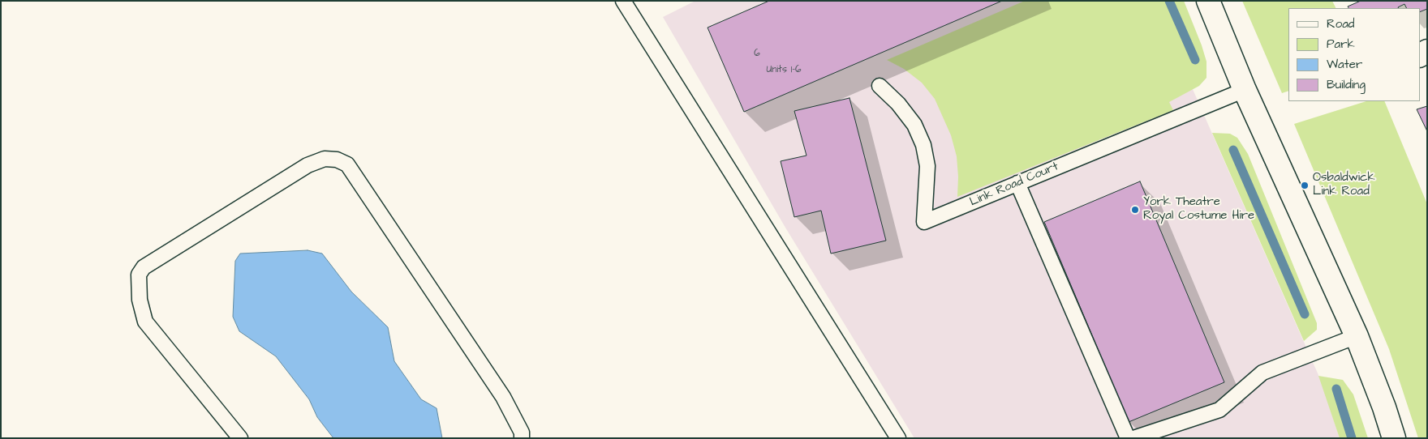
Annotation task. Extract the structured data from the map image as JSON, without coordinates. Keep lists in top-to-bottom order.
{
  "streets": {
    "lane": ["Link Road Court"]
  },
  "places": ["Osbaldwick Link Road", "York Theatre Royal Costume Hire"],
  "house_numbers": ["6", "Units 1-6"],
  "legend": [
    "Road",
    "Park",
    "Water",
    "Building"
  ]
}
